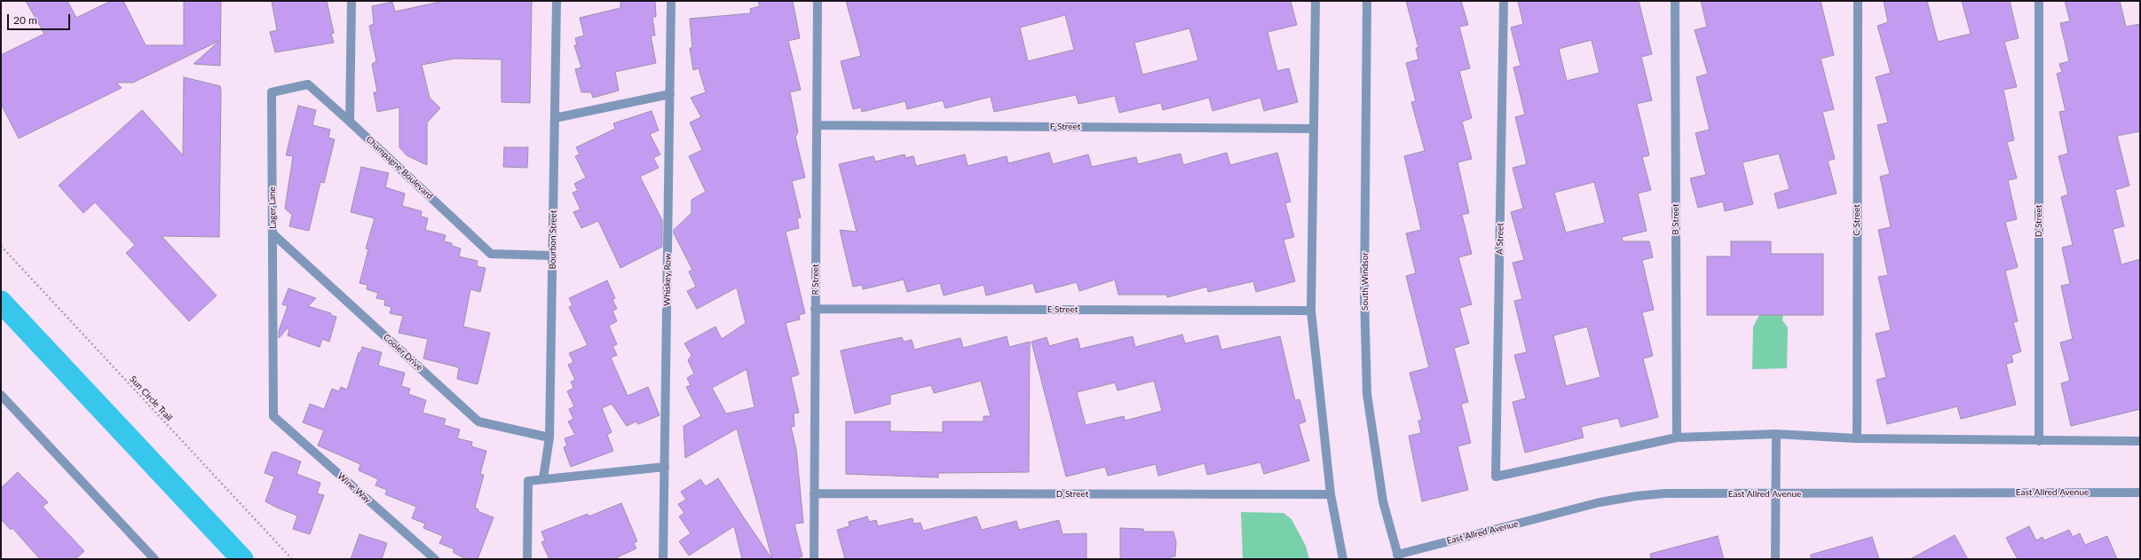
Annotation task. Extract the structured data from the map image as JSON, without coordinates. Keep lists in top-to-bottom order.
{
  "streets": {
    "street": [
      "F Street",
      "Champagne Boulevard",
      "Lager Lane",
      "B Street",
      "C Street",
      "D Street",
      "A Street",
      "Bourbon Street",
      "Whiskey Row",
      "R Street",
      "South Windsor",
      "E Street",
      "Cooler Drive",
      "Wine Way",
      "East Allred Avenue"
    ],
    "path": ["Sun Circle Trail"]
  },
  "crossings": [
    ["F Street", "R Street"],
    ["Champagne Boulevard", "Lager Lane"],
    ["Champagne Boulevard", "Bourbon Street"],
    ["Lager Lane", "Cooler Drive"],
    ["Lager Lane", "Wine Way"],
    ["B Street", "A Street"],
    ["D Street", "R Street"],
    ["Bourbon Street", "Cooler Drive"],
    ["R Street", "E Street"],
    ["South Windsor", "East Allred Avenue"]
  ],
  "scale_bar": "20 m"
}
